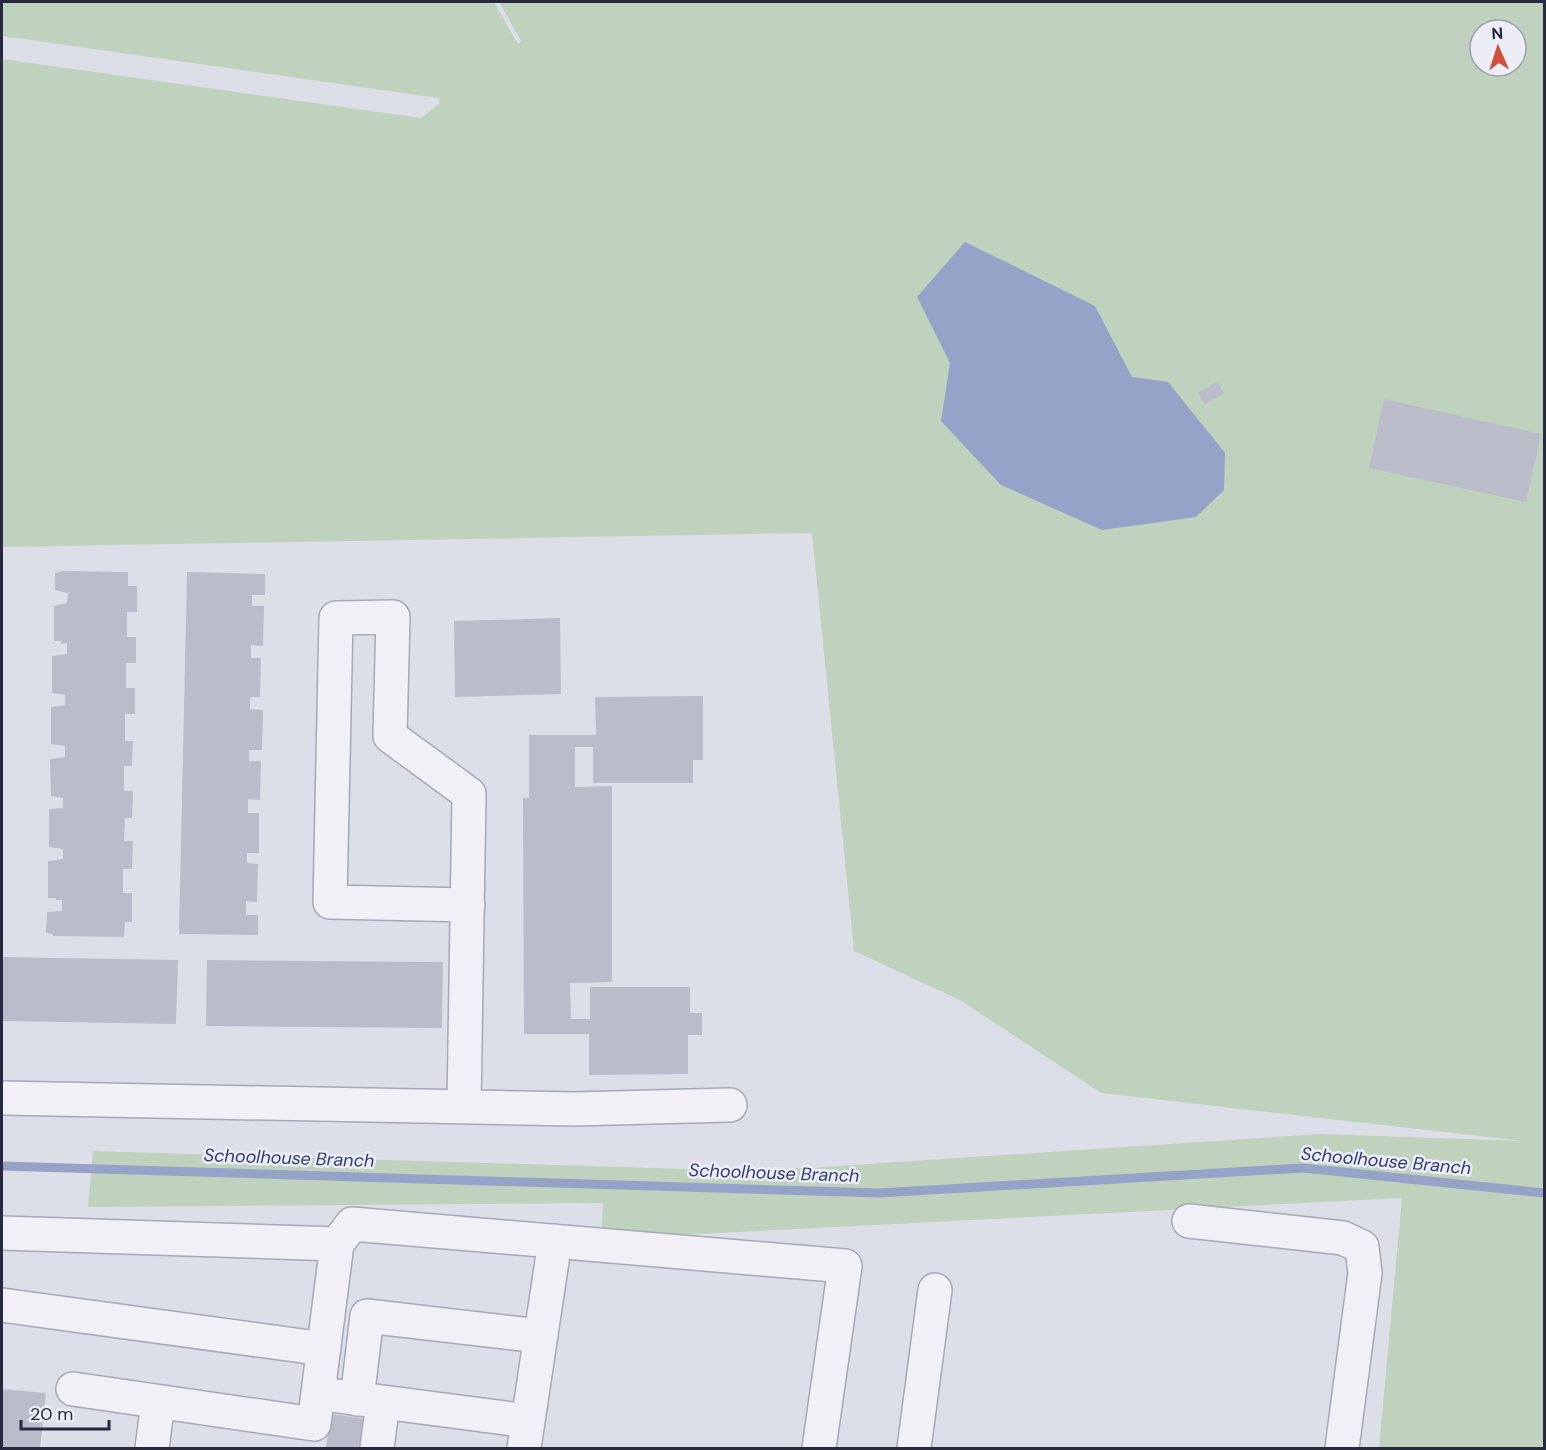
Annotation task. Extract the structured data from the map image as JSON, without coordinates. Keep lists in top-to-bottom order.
{
  "water": ["Schoolhouse Branch"],
  "scale_bar": "20 m",
  "north": "top"
}
